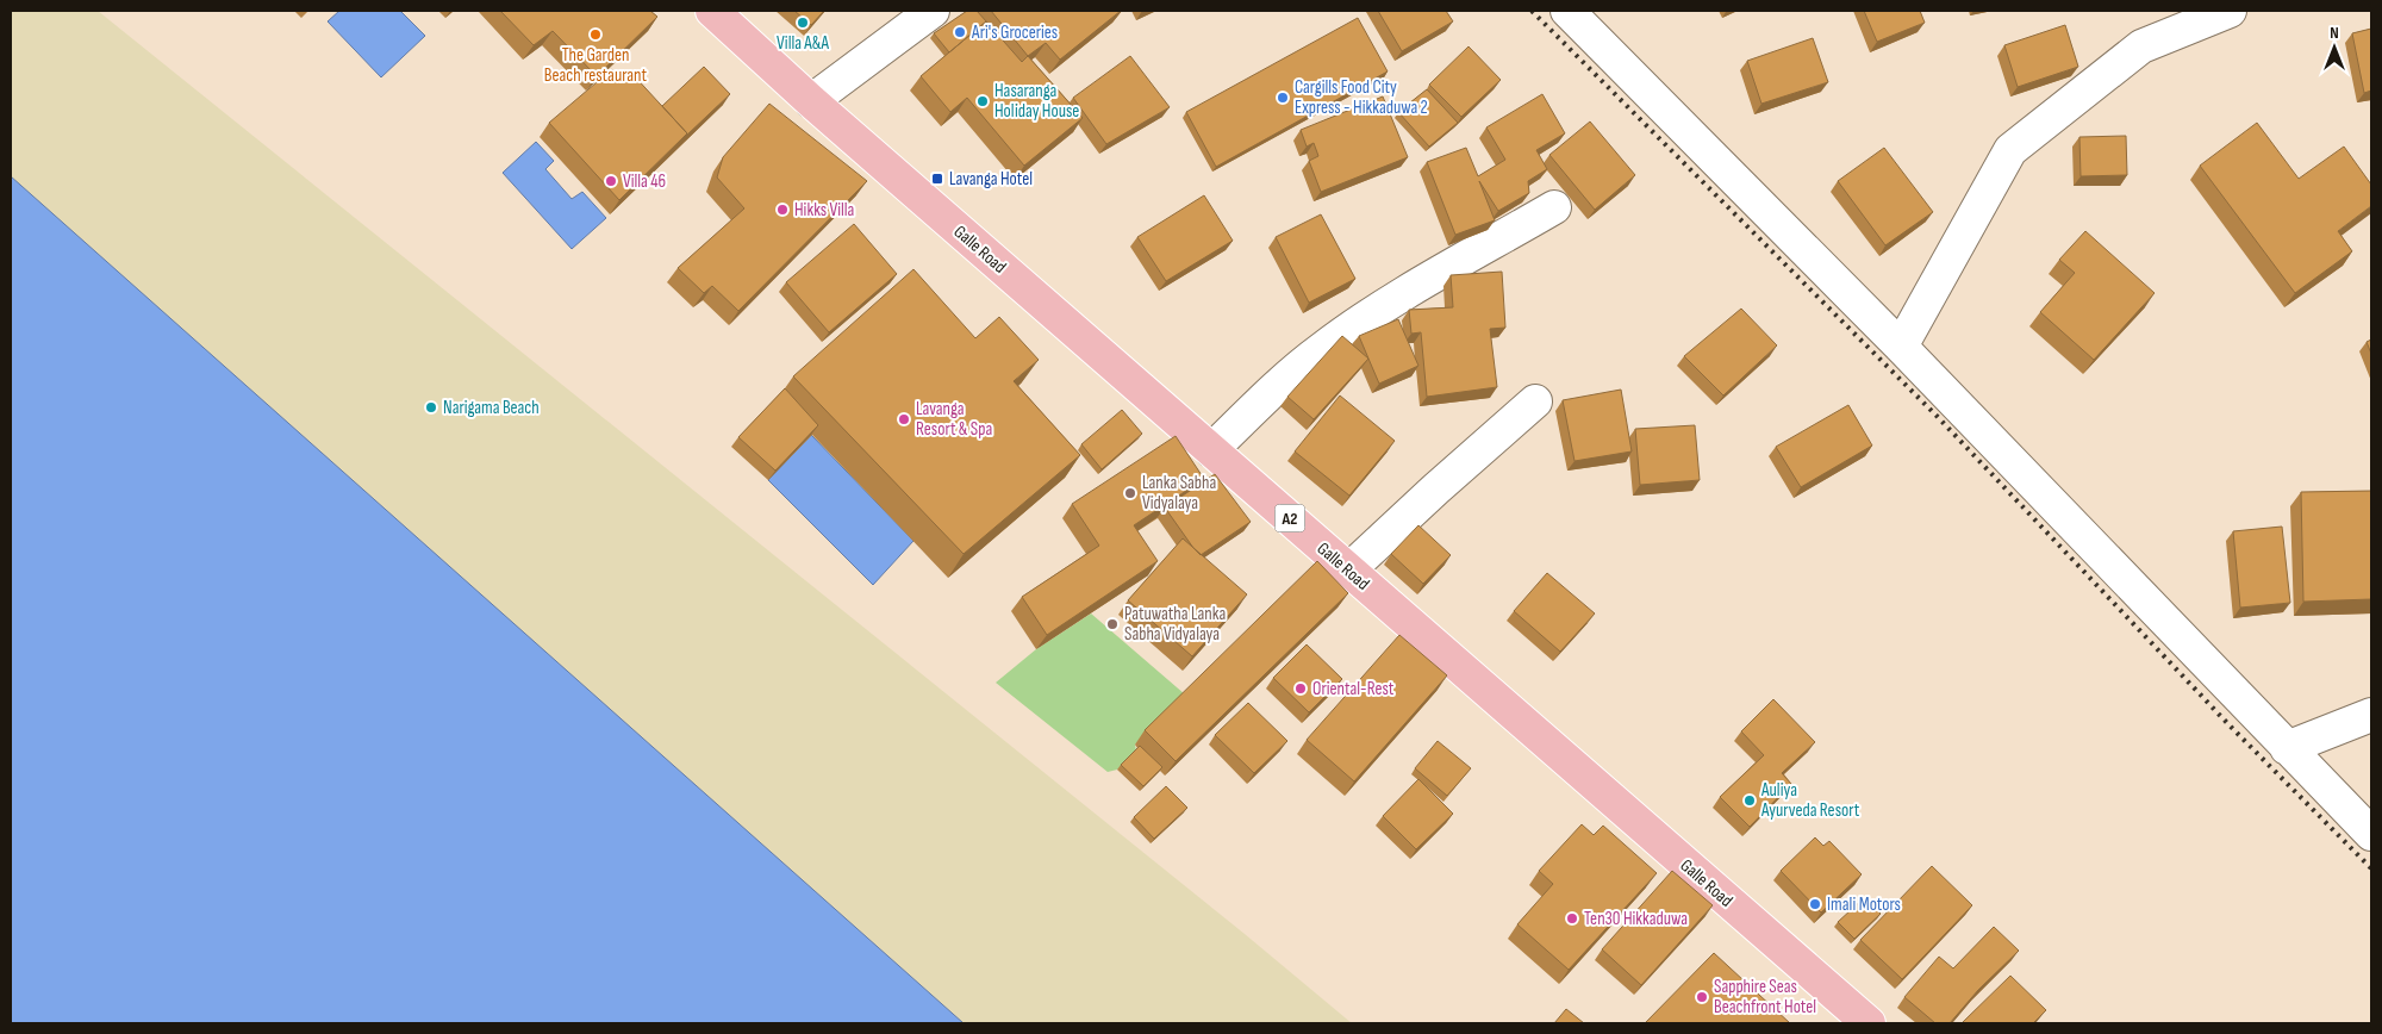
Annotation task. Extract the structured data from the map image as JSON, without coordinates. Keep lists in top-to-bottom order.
{
  "streets": {
    "highway": ["Galle Road", "A2"]
  },
  "places": {
    "other": [
      "Villa A&A",
      "Ari's Groceries",
      "The Garden Beach restaurant",
      "Cargills Food City Express - Hikkaduwa 2",
      "Hasaranga Holiday House",
      "Villa 46",
      "Hikks Villa",
      "Narigama Beach",
      "Lavanga Resort & Spa",
      "Lanka Sabha Vidyalaya",
      "Patuwatha Lanka Sabha Vidyalaya",
      "Oriental-Rest",
      "Auliya Ayurveda Resort",
      "Imali Motors",
      "Ten30 Hikkaduwa",
      "Sapphire Seas Beachfront Hotel"
    ],
    "transit": ["Lavanga Hotel"]
  },
  "north": "top"
}
